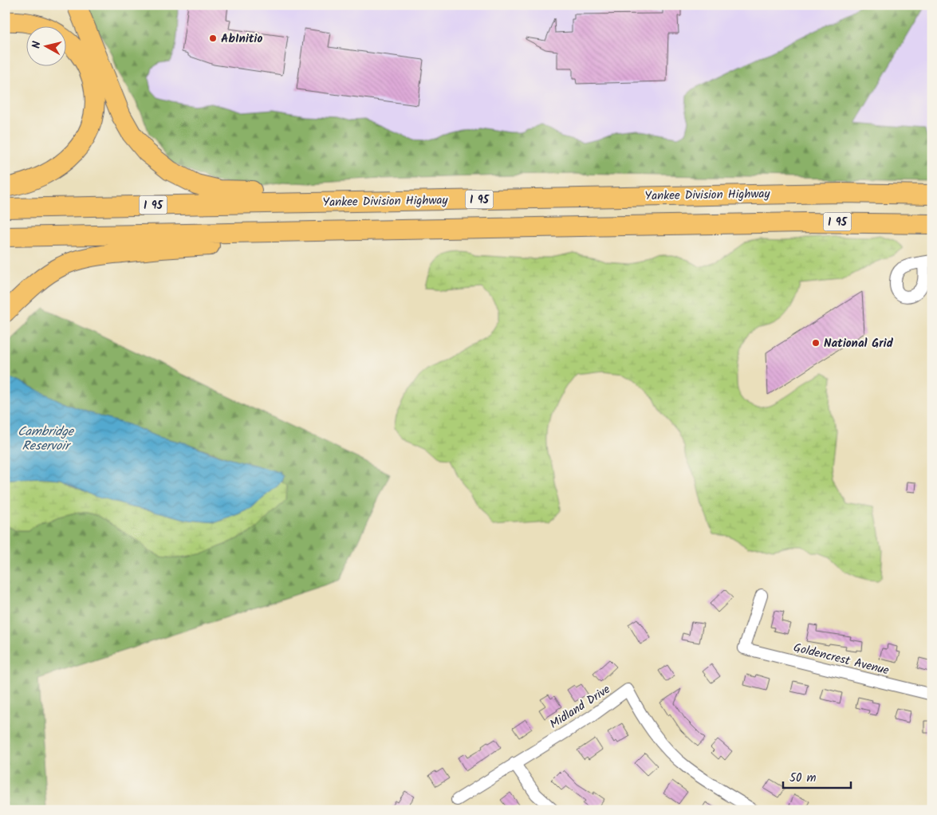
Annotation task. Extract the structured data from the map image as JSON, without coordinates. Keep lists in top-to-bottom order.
{
  "streets": {
    "highway": ["Yankee Division Highway", "I 95"],
    "street": ["Goldencrest Avenue", "Midland Drive"]
  },
  "water": ["Cambridge Reservoir"],
  "places": ["AbInitio", "National Grid"],
  "scale_bar": "50 m",
  "north": "left"
}
